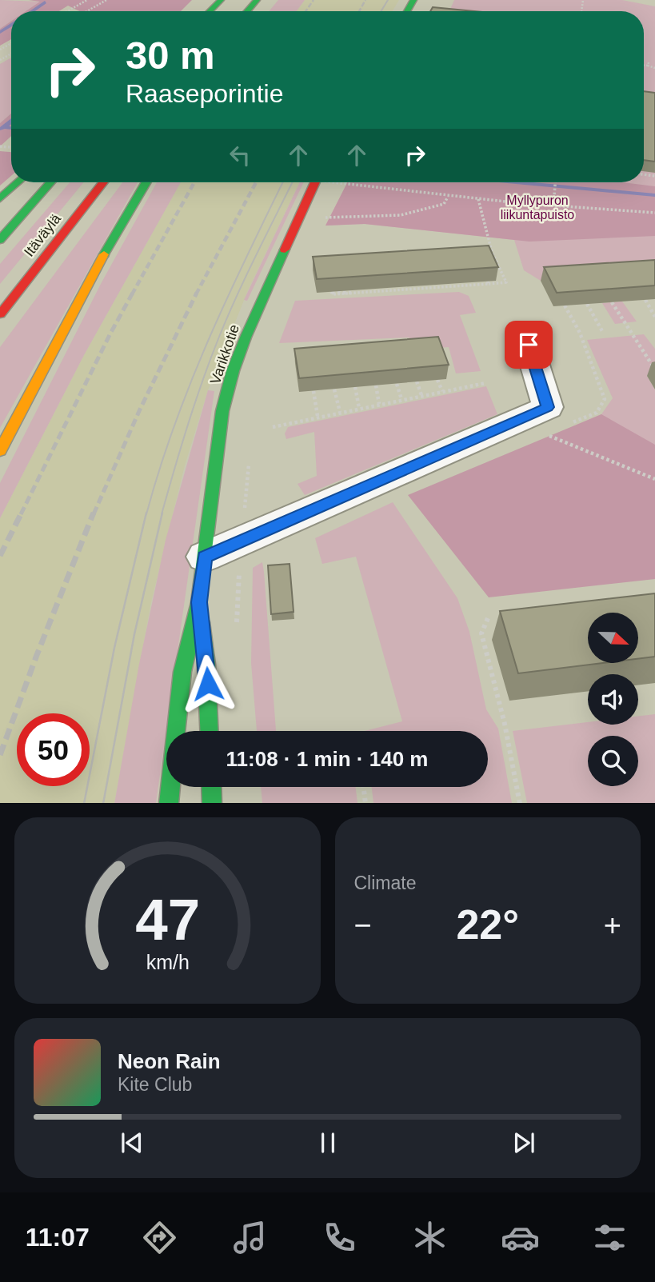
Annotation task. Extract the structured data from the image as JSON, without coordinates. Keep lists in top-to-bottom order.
{
  "streets": {
    "main road": ["Itäväylä", "Varikkotie"]
  },
  "parks": ["Myllypuron liikuntapuisto"],
  "north": "right",
  "page": {
    "turn": ["30 m", "Raaseporintie"],
    "limit": "50",
    "trip": "11:08 · 1 min · 140 m",
    "tile": "Climate",
    "heat": ["−", "22°", "+"],
    "song": ["Neon Rain", "Kite Club"],
    "tabs": "11:07",
    "gauge": ["47", "km/h"]
  }
}
